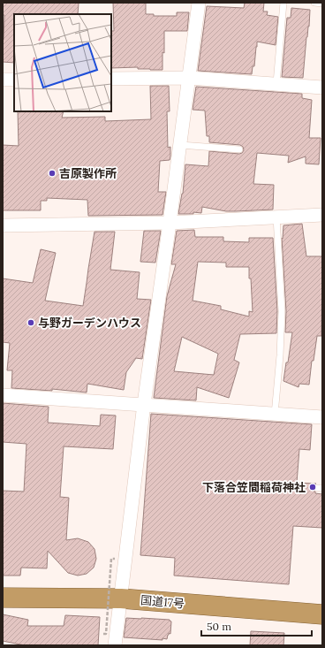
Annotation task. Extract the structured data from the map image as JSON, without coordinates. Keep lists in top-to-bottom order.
{
  "streets": {
    "highway": ["国道17号"]
  },
  "places": ["吉原製作所", "与野ガーデンハウス", "下落合笠間稲荷神社"],
  "scale_bar": "50 m"
}
